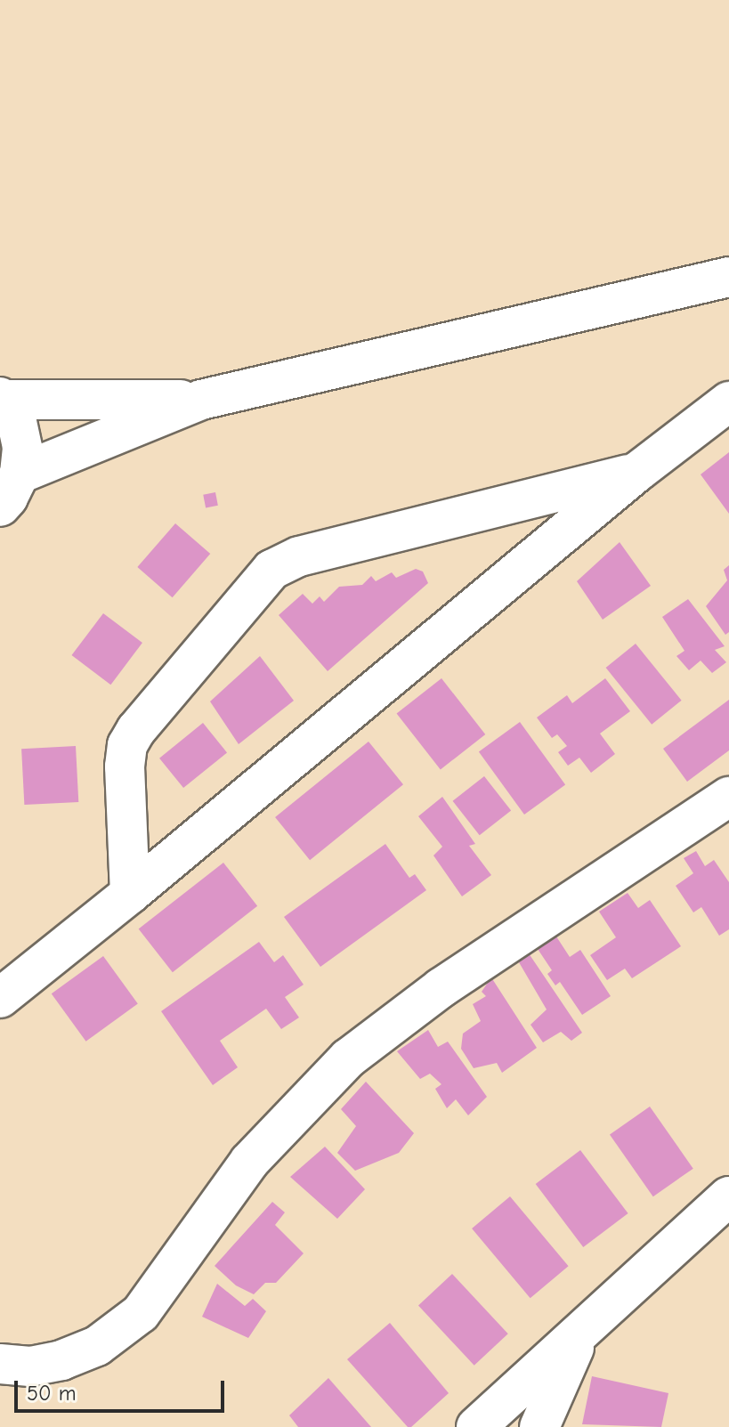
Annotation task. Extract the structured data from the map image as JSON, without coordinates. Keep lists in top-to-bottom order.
{
  "scale_bar": "50 m"
}
